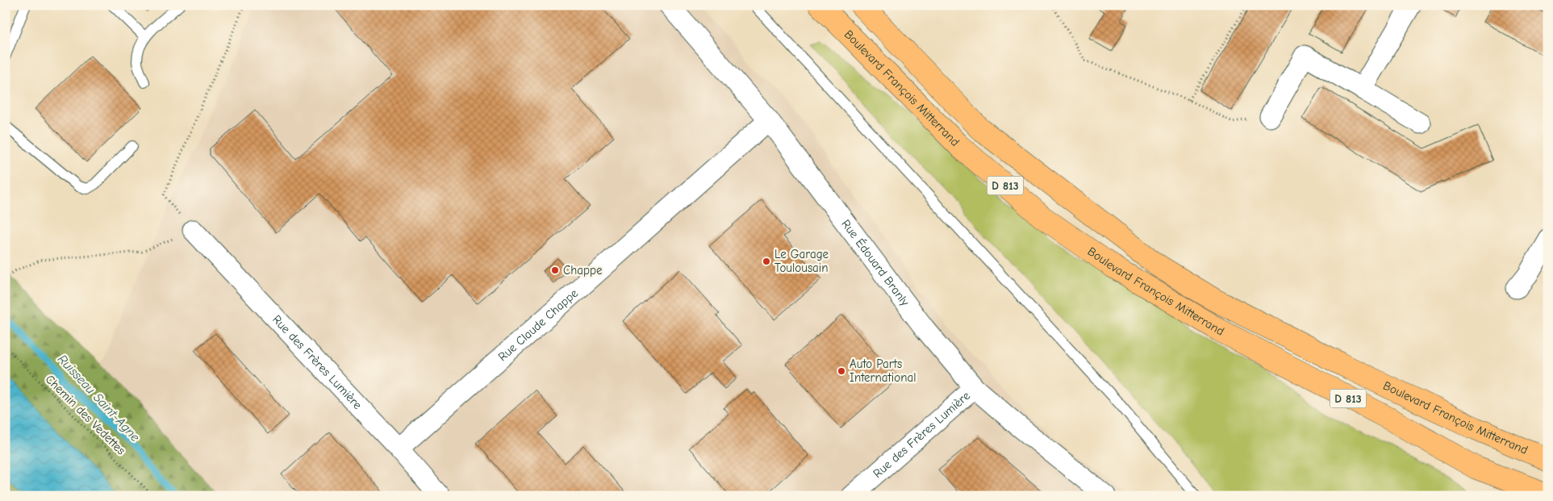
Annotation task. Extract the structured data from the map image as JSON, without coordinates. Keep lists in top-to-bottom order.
{
  "streets": {
    "main road": ["Boulevard François Mitterrand", "D 813"],
    "street": ["Rue Édouard Branly", "Rue Claude Chappe", "Rue des Frères Lumière"],
    "path": ["Chemin des Vedettes"]
  },
  "crossings": [
    ["Rue Édouard Branly", "Rue Claude Chappe"],
    ["Rue Édouard Branly", "Rue des Frères Lumière"],
    ["Rue Claude Chappe", "Rue des Frères Lumière"]
  ],
  "water": ["Ruisseau Saint-Agne"],
  "places": ["Le Garage Toulousain", "Chappe", "Auto Parts International"]
}
